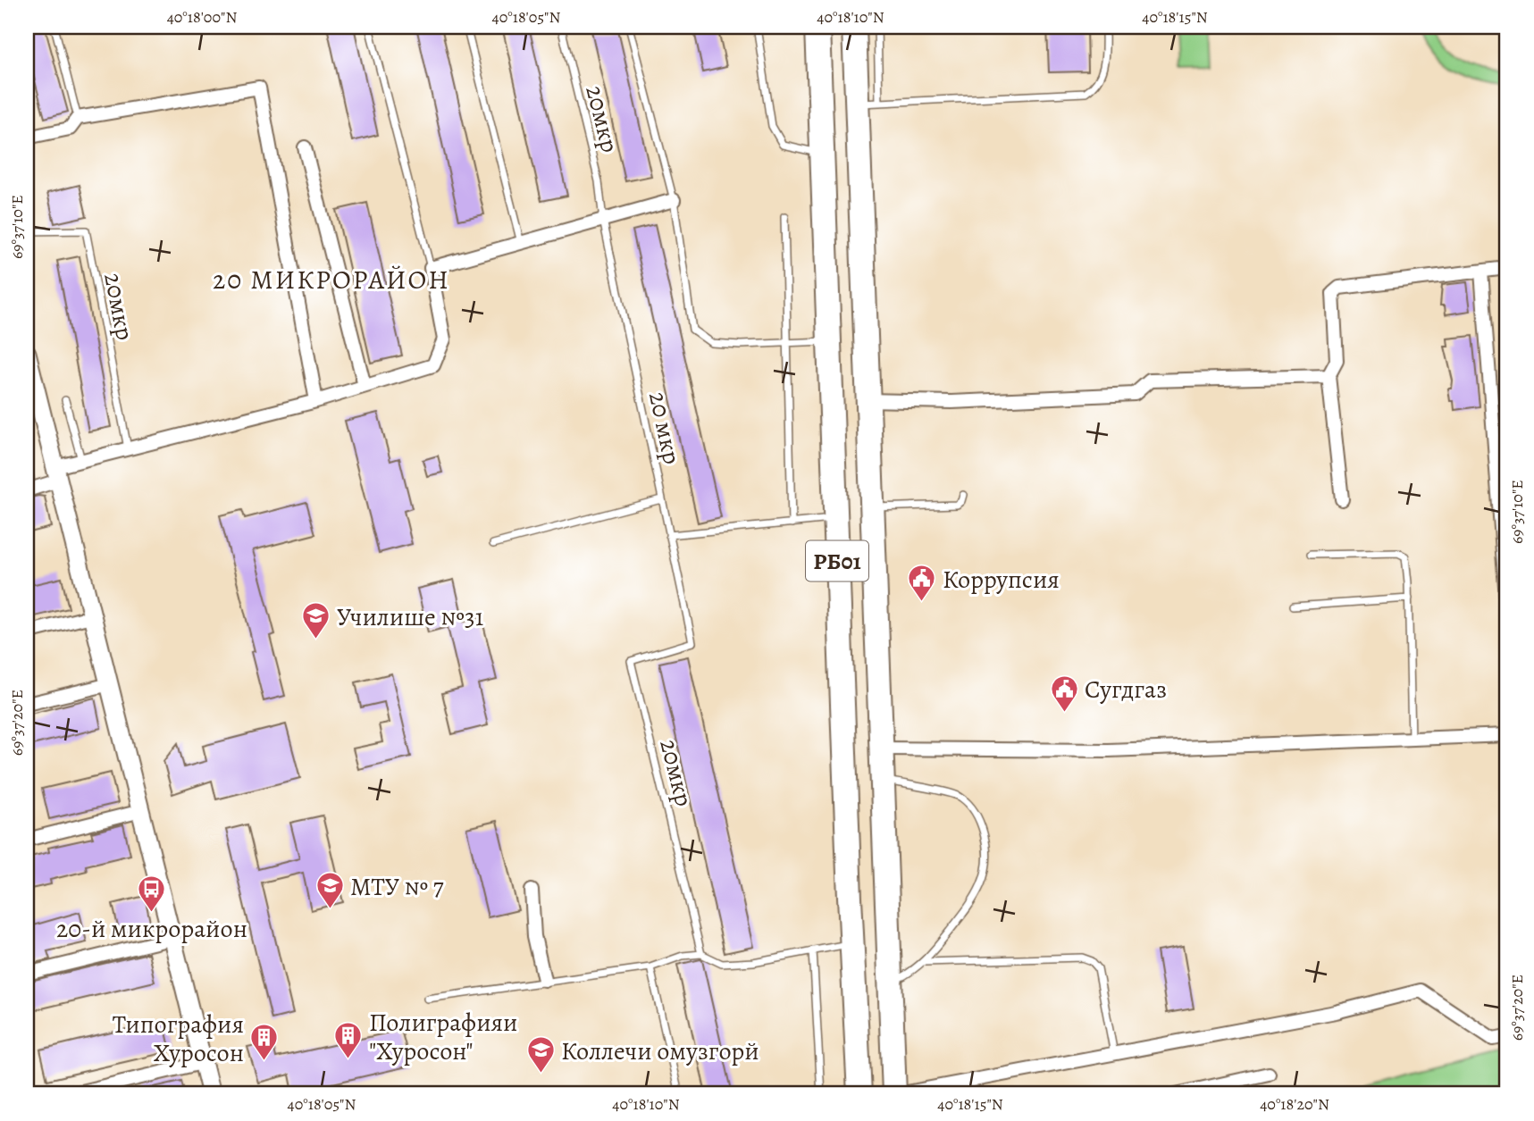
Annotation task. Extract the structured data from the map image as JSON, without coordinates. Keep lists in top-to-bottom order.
{
  "streets": {
    "highway": ["РБ01"],
    "lane": ["20мкр", "20 мкр"]
  },
  "crossings": [
    ["20мкр", "20 мкр"]
  ],
  "districts": ["20 МИКРОРАЙОН"],
  "places": {
    "public building": ["Коррупсия", "Сугдгаз"],
    "school or university": ["Училише №31", "МТУ № 7", "Коллечи омузгорй"],
    "bus stop": ["20-й микрорайон"],
    "building": ["Полиграфияи \"Хуросон\"", "Типография Хуросон"]
  },
  "coordinates": [
    "40°18'00\"N",
    "40°18'05\"N",
    "40°18'10\"N",
    "40°18'15\"N",
    "69°37'10\"E",
    "69°37'20\"E",
    "40°18'20\"N"
  ]
}
